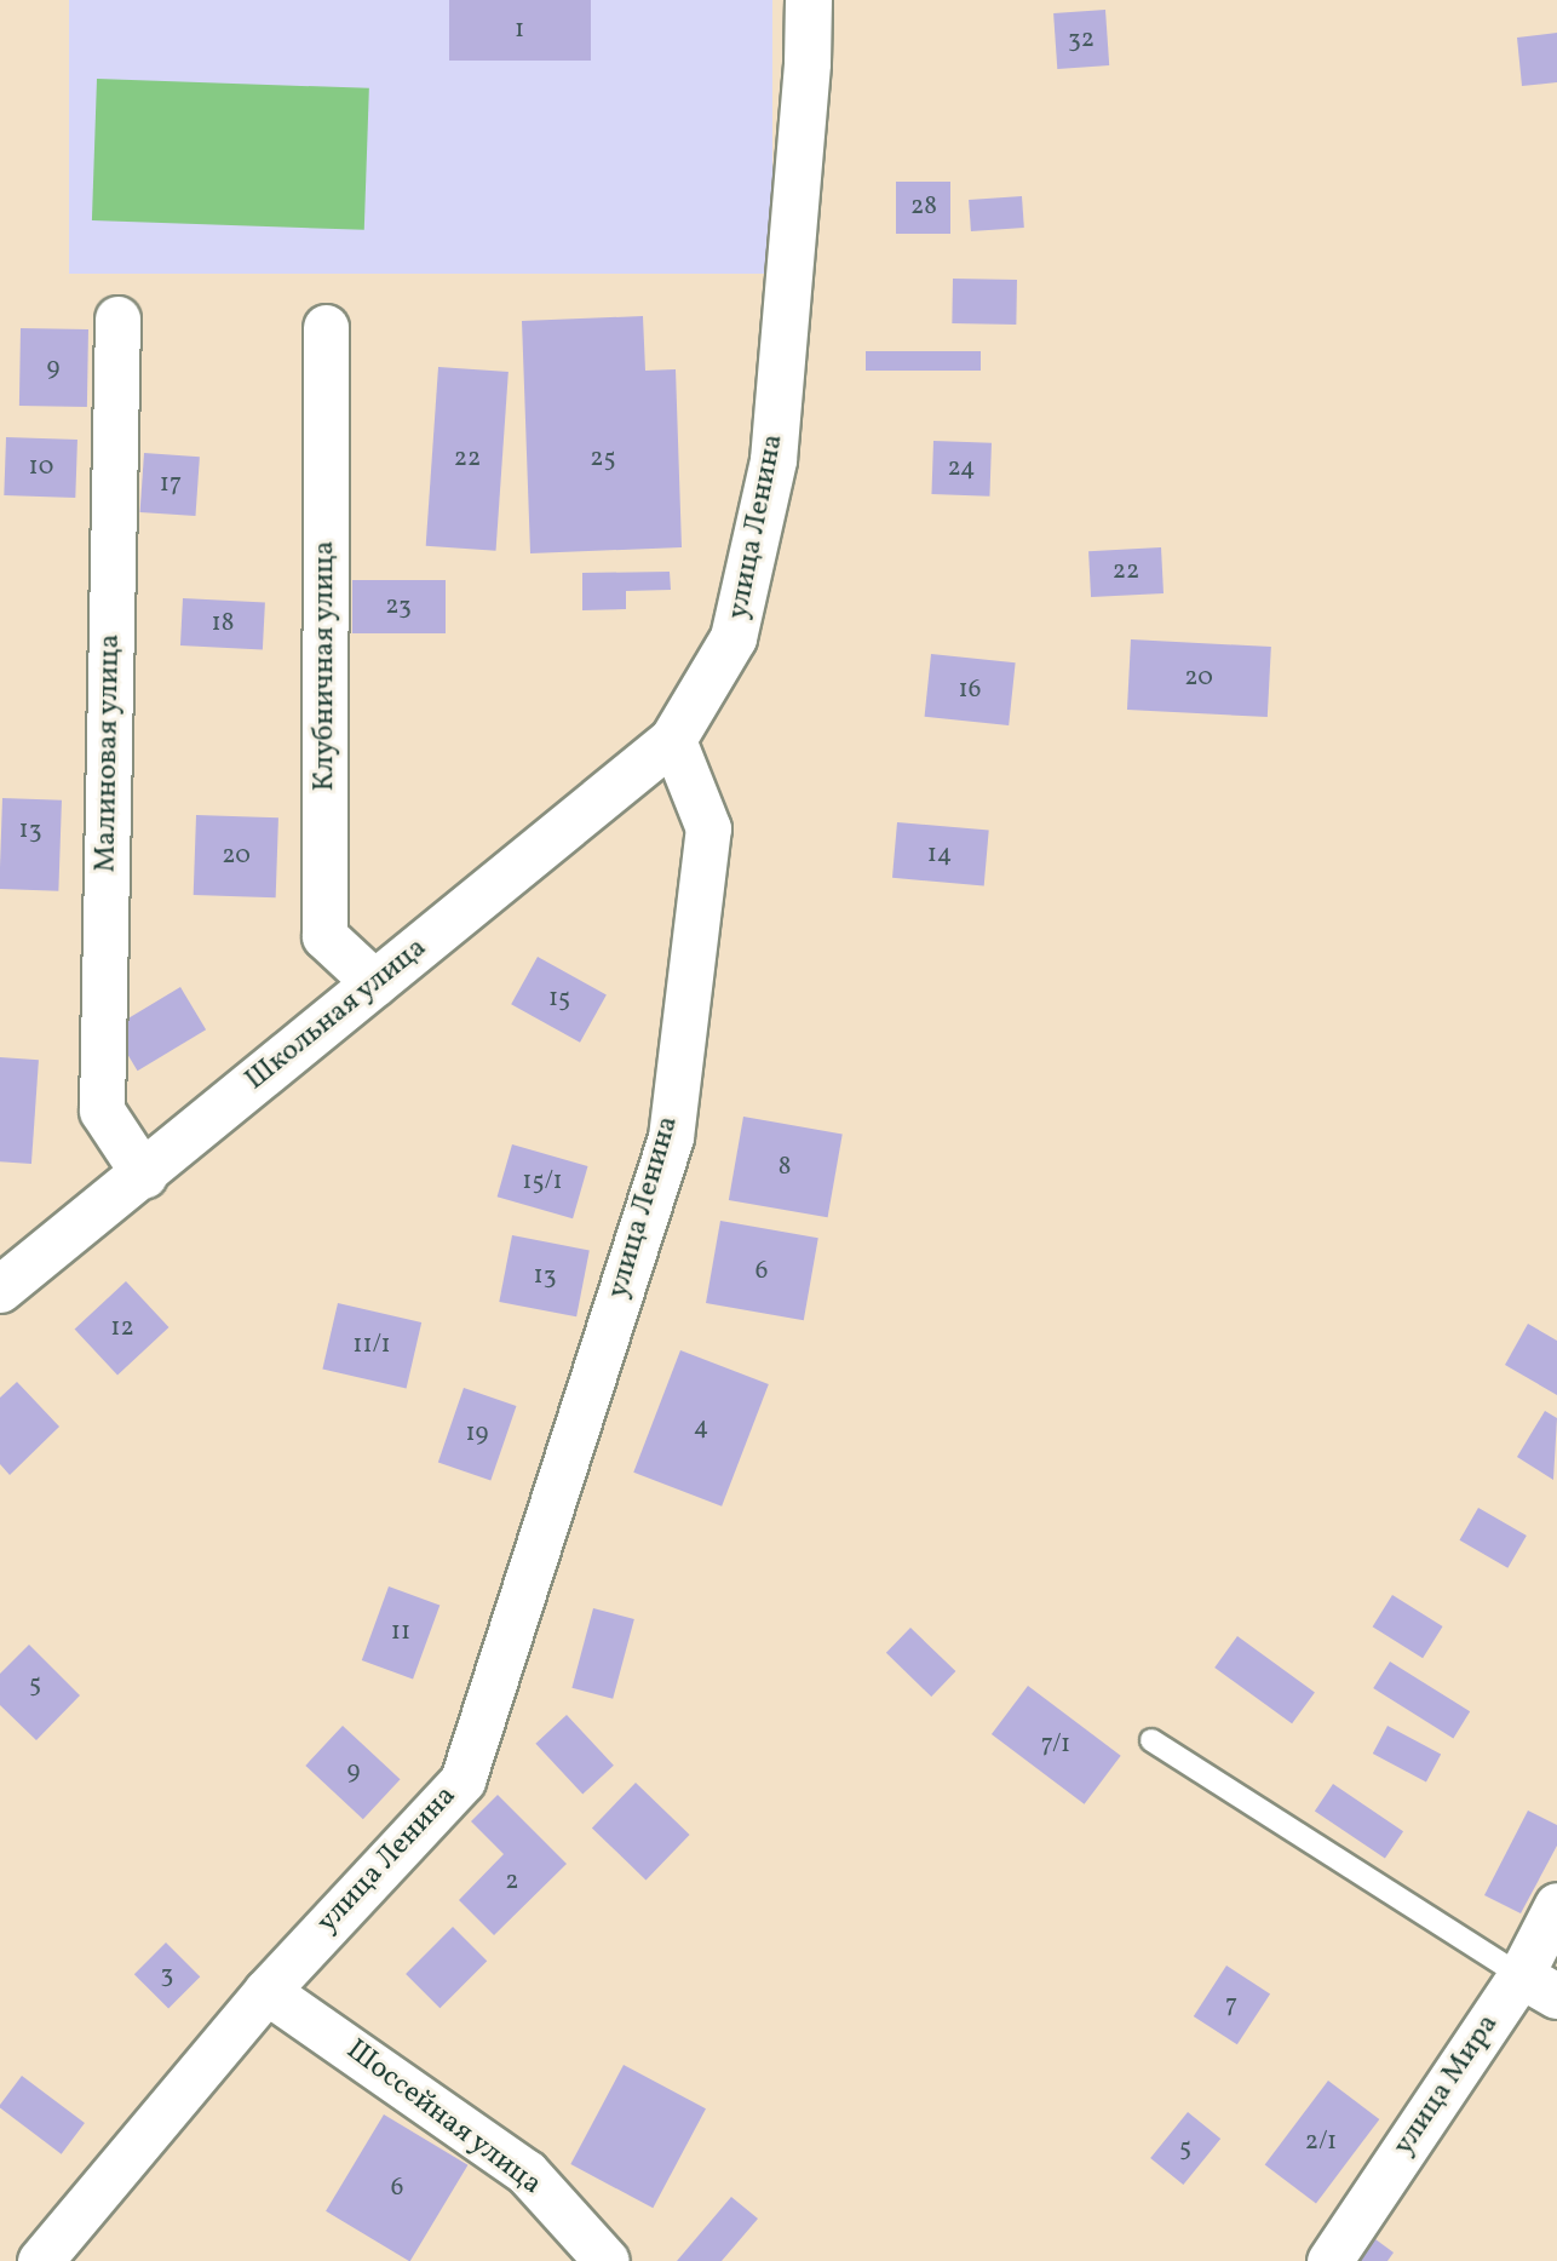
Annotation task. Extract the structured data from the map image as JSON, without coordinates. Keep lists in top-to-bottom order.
{
  "streets": {
    "street": [
      "улица Ленина",
      "Клубничная улица",
      "Малиновая улица",
      "Школьная улица",
      "улица Мира",
      "Шоссейная улица"
    ]
  },
  "crossings": [
    ["улица Ленина", "Школьная улица"],
    ["улица Ленина", "Шоссейная улица"],
    ["Клубничная улица", "Школьная улица"],
    ["Малиновая улица", "Школьная улица"]
  ],
  "house_numbers": [
    "1",
    "32",
    "28",
    "9",
    "22",
    "25",
    "10",
    "24",
    "17",
    "22",
    "23",
    "18",
    "20",
    "16",
    "13",
    "14",
    "20",
    "15",
    "8",
    "15/1",
    "6",
    "13",
    "12",
    "11/1",
    "4",
    "19",
    "11",
    "5",
    "7/1",
    "9",
    "2",
    "3",
    "7",
    "2/1",
    "5",
    "6"
  ]
}
